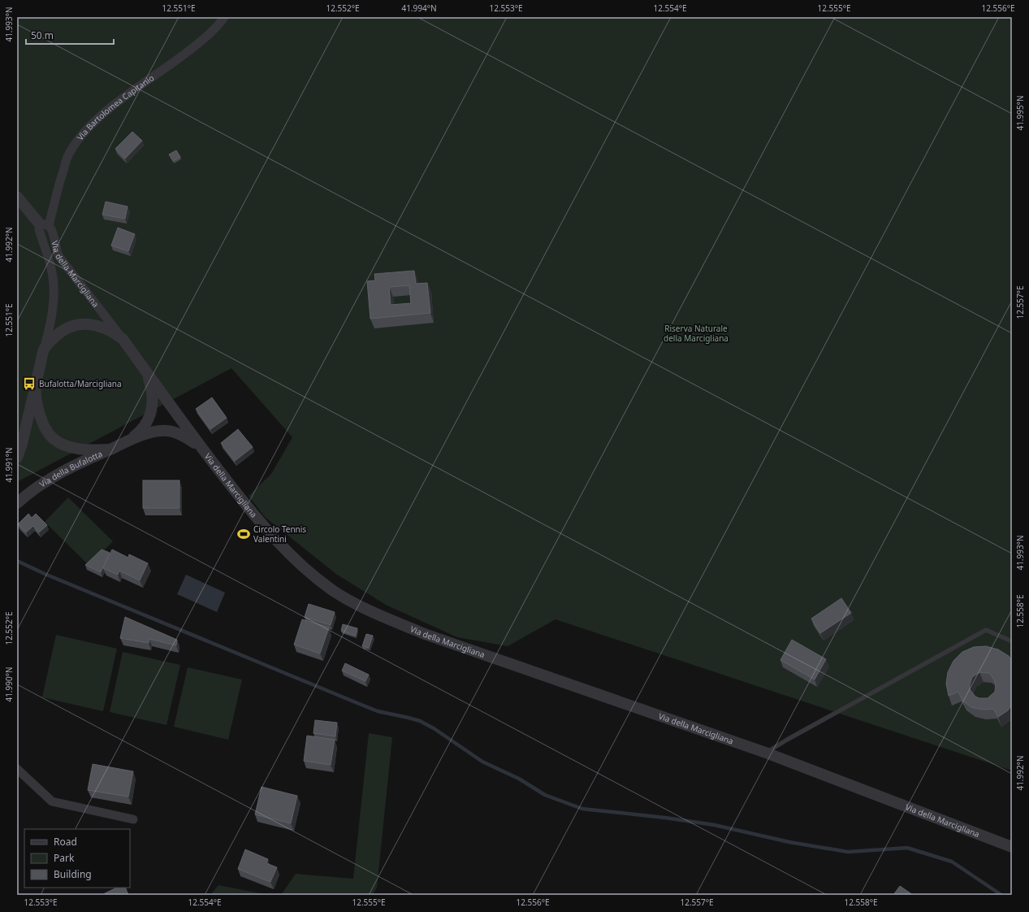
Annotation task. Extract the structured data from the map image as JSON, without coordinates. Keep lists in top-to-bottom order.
{
  "streets": {
    "street": ["Via Bartolomea Capitanio", "Via della Marcigliana", "Via della Bufalotta"]
  },
  "crossings": [
    ["Via Bartolomea Capitanio", "Via della Marcigliana"]
  ],
  "parks": ["Riserva Naturale della Marcigliana"],
  "places": {
    "bus stop": ["Bufalotta/Marcigliana"],
    "sports": ["Circolo Tennis Valentini"]
  },
  "legend": ["Road", "Park", "Building"],
  "scale_bar": "50 m",
  "coordinates": [
    "12.551°E",
    "12.552°E",
    "41.994°N",
    "12.553°E",
    "12.554°E",
    "12.555°E",
    "12.556°E",
    "41.993°N",
    "41.995°N",
    "41.992°N",
    "12.557°E",
    "41.991°N",
    "12.558°E",
    "41.990°N"
  ]
}
